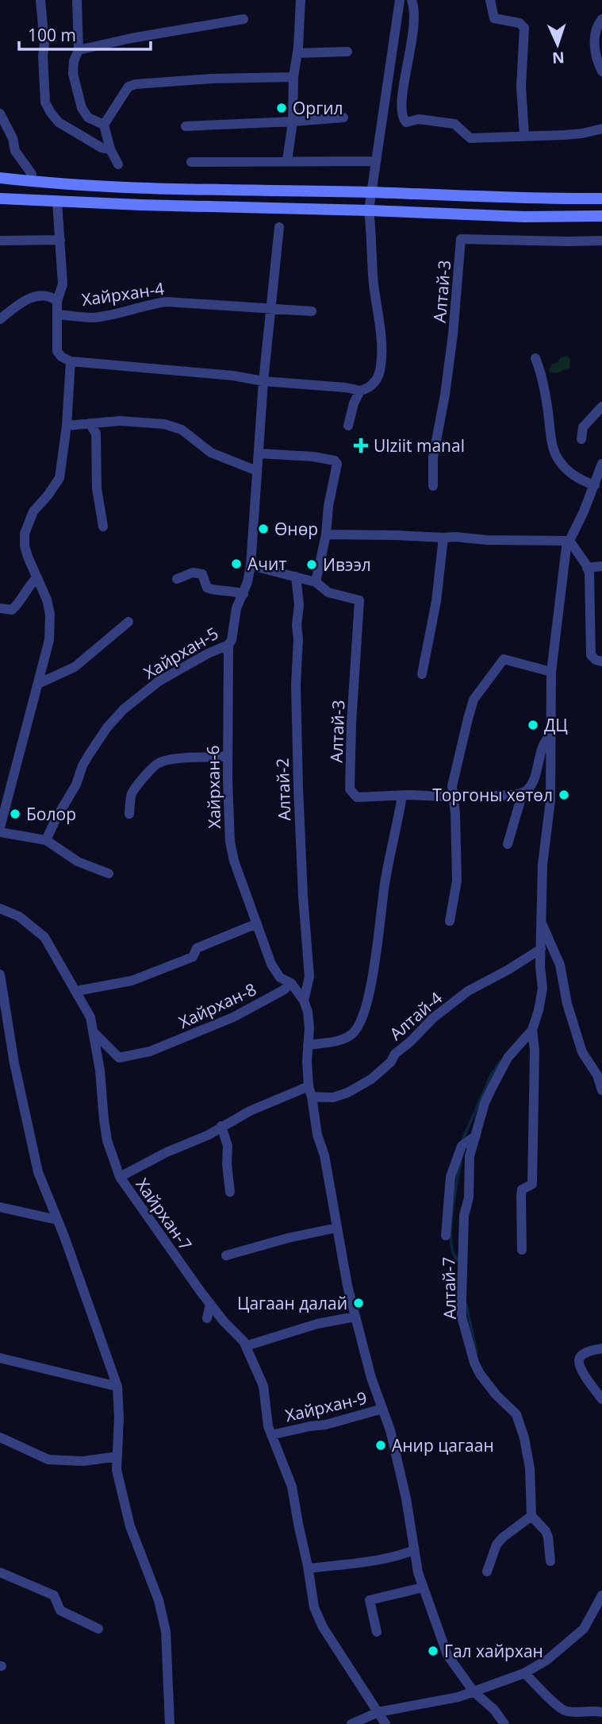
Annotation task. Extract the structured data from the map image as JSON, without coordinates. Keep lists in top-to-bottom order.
{
  "streets": {
    "street": [
      "Алтай-3",
      "Хайрхан-4",
      "Хайрхан-5",
      "Хайрхан-6",
      "Алтай-2",
      "Хайрхан-8",
      "Алтай-4",
      "Хайрхан-7",
      "Алтай-7",
      "Хайрхан-9"
    ]
  },
  "crossings": [
    ["Хайрхан-5", "Хайрхан-6"],
    ["Хайрхан-8", "Хайрхан-7"],
    ["Алтай-4", "Алтай-7"],
    ["Хайрхан-7", "Хайрхан-9"]
  ],
  "places": {
    "other": [
      "Оргил",
      "Өнөр",
      "Ачит",
      "Ивээл",
      "ДЦ",
      "Торгоны хөтөл",
      "Болор",
      "Цагаан далай",
      "Анир цагаан",
      "Гал хайрхан"
    ],
    "health": ["Ulziit manal"]
  },
  "scale_bar": "100 m",
  "north": "bottom"
}
